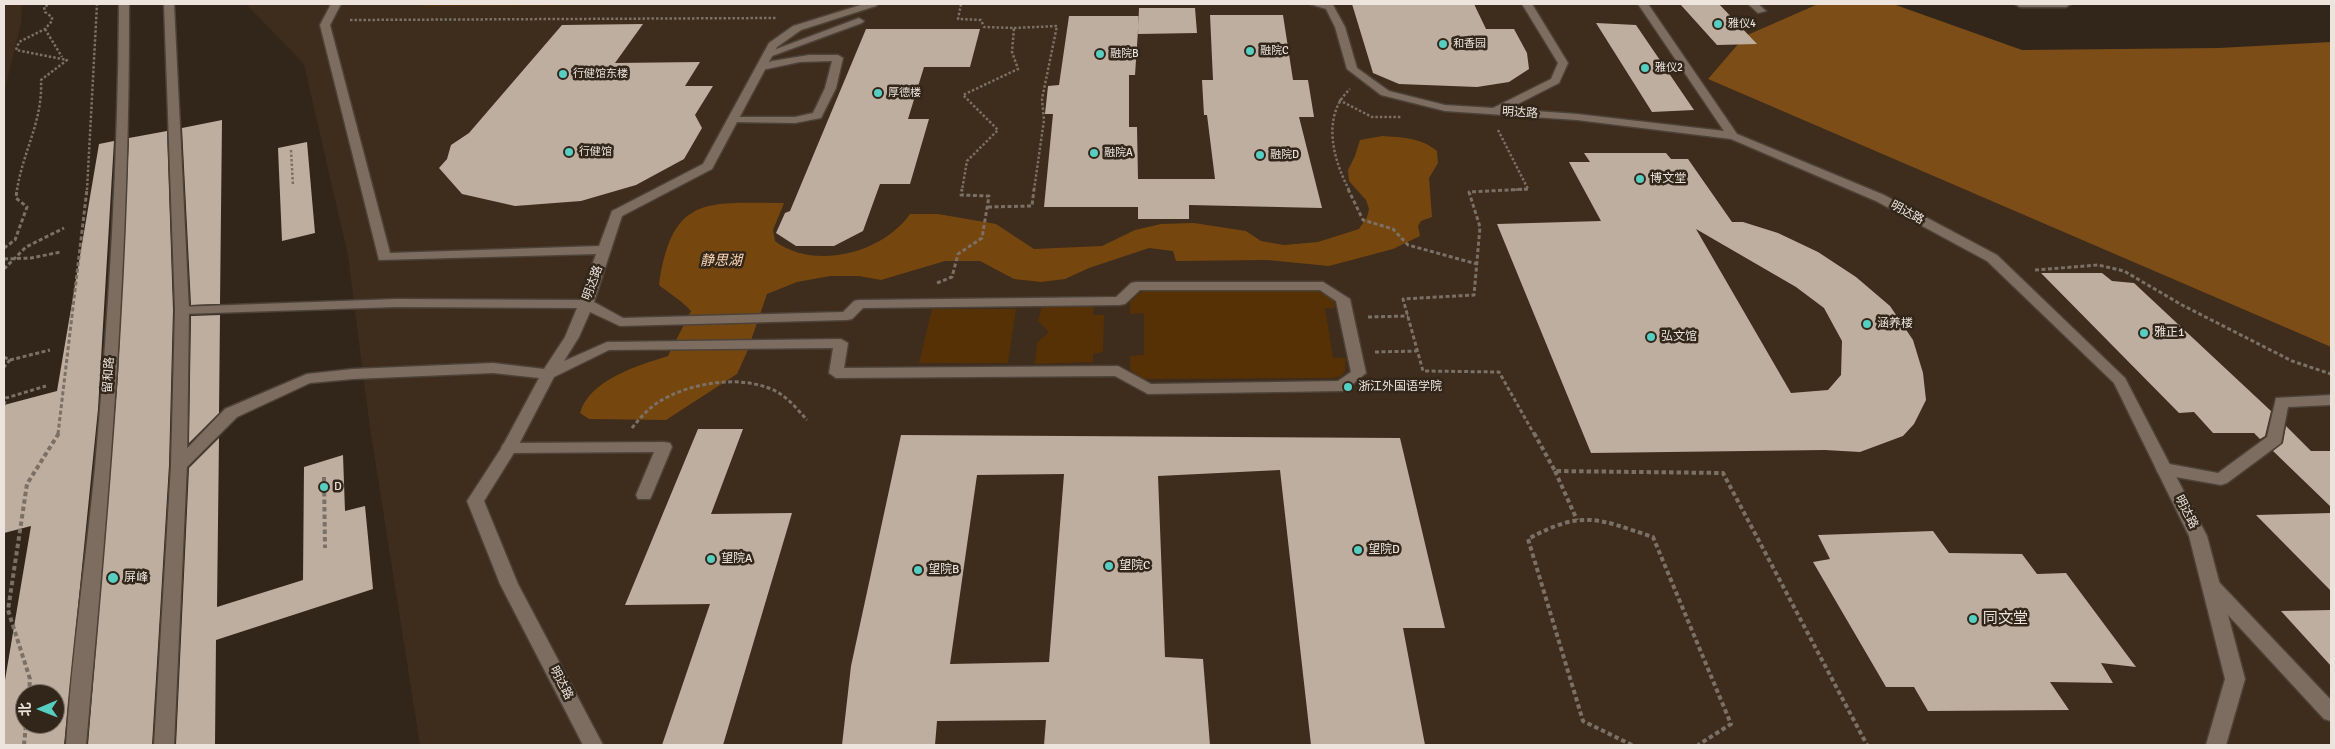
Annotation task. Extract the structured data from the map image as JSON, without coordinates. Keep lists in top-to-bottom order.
{
  "streets": {
    "street": ["明达路", "留和路"]
  },
  "water": ["静思湖"],
  "places": [
    "雅仪4",
    "和香园",
    "融院C",
    "融院B",
    "雅仪2",
    "行健馆东楼",
    "厚德楼",
    "行健馆",
    "融院A",
    "融院D",
    "博文堂",
    "涵养楼",
    "雅正1",
    "弘文馆",
    "浙江外国语学院",
    "D",
    "望院D",
    "望院A",
    "望院C",
    "望院B",
    "屏峰",
    "同文堂"
  ],
  "north": "left"
}
